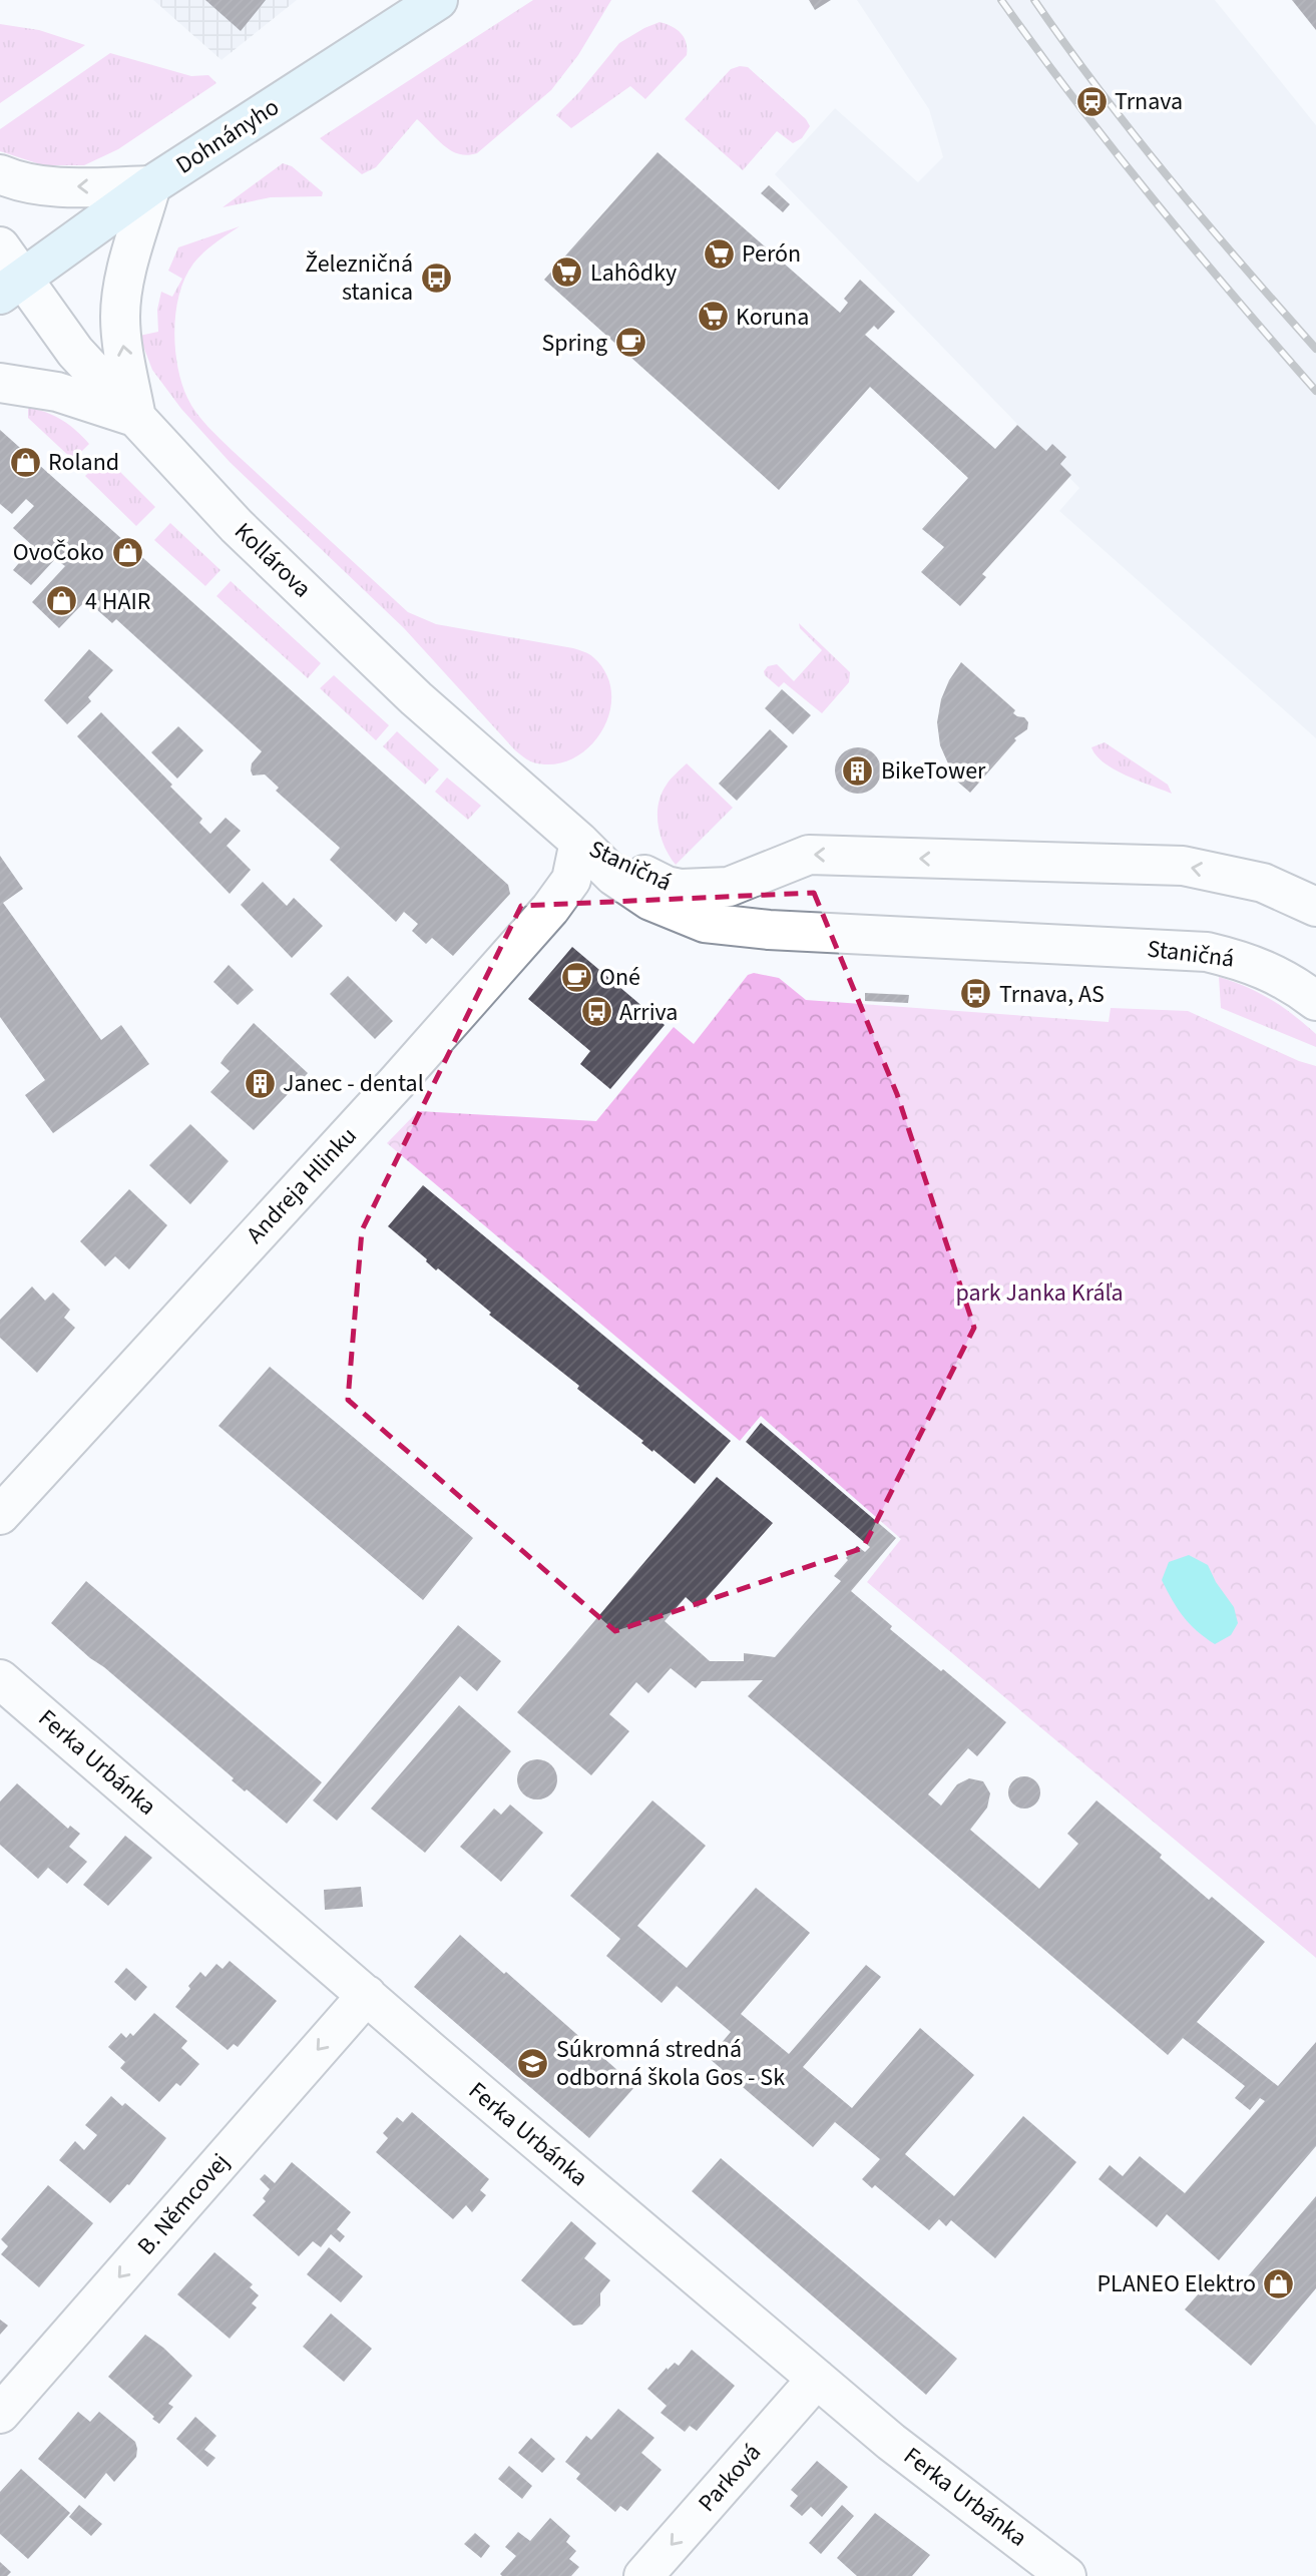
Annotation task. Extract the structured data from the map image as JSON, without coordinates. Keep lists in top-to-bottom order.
{
  "streets": {
    "street": [
      "Dohnányho",
      "Kollárova",
      "Staničná",
      "Andreja Hlinku",
      "Ferka Urbánka",
      "B. Němcovej",
      "Parková"
    ]
  },
  "crossings": [
    ["Dohnányho", "Kollárova"],
    ["Kollárova", "Staničná"],
    ["Kollárova", "Andreja Hlinku"],
    ["Staničná", "Andreja Hlinku"],
    ["Ferka Urbánka", "B. Němcovej"],
    ["Ferka Urbánka", "Parková"]
  ],
  "one_way": ["B. Němcovej", "Parková"],
  "parks": ["park Janka Kráľa"],
  "places": {
    "station": ["Trnava"],
    "supermarket": ["Perón", "Lahôdky", "Koruna"],
    "bus stop": ["Železničná stanica", "Trnava, AS", "Arriva"],
    "cafe": ["Spring", "Oné"],
    "shop": [
      "Roland",
      "OvoČoko",
      "4 HAIR",
      "PLANEO Elektro"
    ],
    "building": ["BikeTower", "Janec - dental"],
    "school or university": ["Súkromná stredná odborná škola Gos - Sk"]
  }
}
